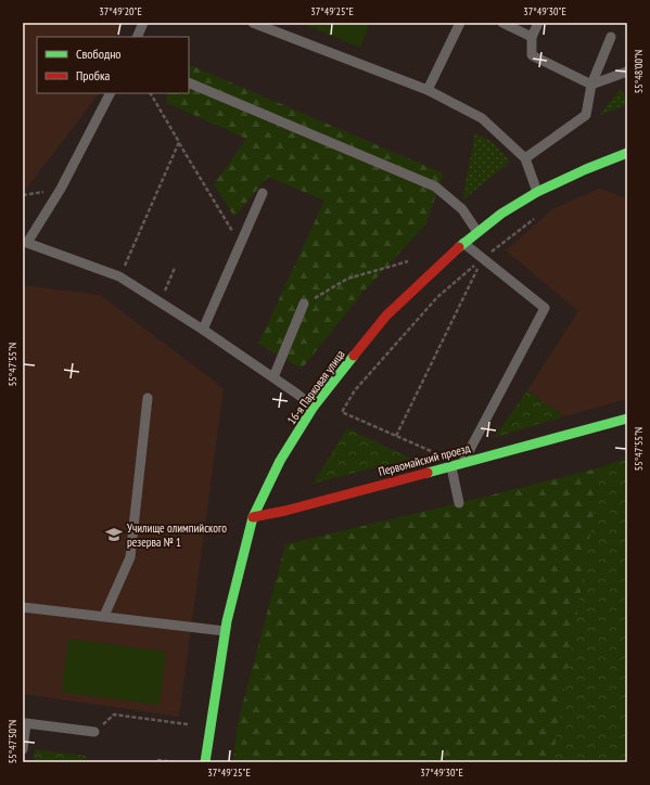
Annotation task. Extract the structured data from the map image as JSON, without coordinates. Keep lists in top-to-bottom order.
{
  "streets": {
    "main road": ["16-я Парковая улица", "Первомайский проезд"]
  },
  "crossings": [
    ["16-я Парковая улица", "Первомайский проезд"]
  ],
  "places": {
    "school or university": ["Училище олимпийского резерва № 1"]
  },
  "legend": ["Свободно", "Пробка"],
  "coordinates": [
    "37°49'20\"E",
    "37°49'25\"E",
    "37°49'30\"E",
    "55°48'00\"N",
    "55°47'55\"N",
    "55°47'50\"N"
  ]
}
